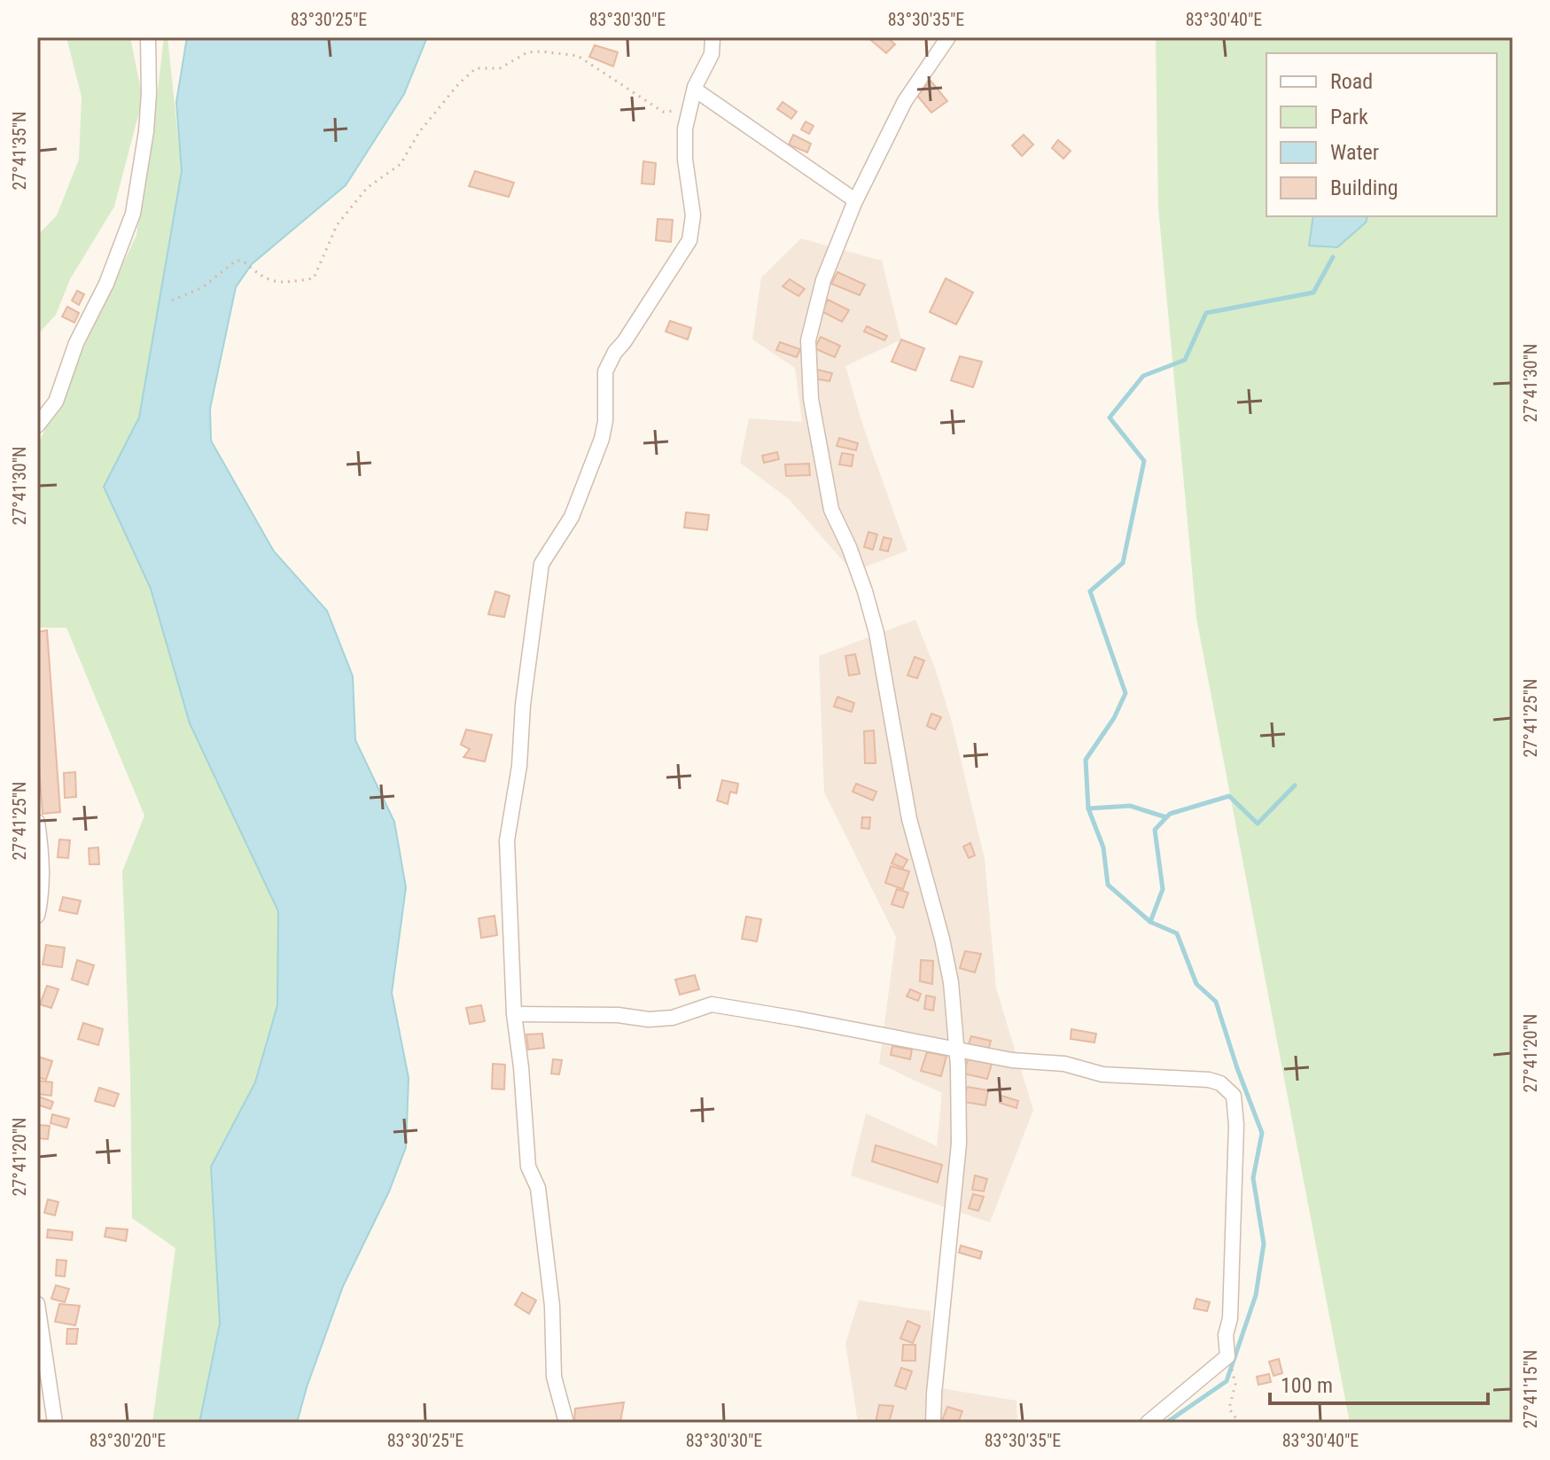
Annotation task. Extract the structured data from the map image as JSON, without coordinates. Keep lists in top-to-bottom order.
{
  "legend": [
    "Road",
    "Park",
    "Water",
    "Building"
  ],
  "scale_bar": "100 m",
  "coordinates": [
    "83°30'25\"E",
    "83°30'30\"E",
    "83°30'35\"E",
    "83°30'40\"E",
    "27°41'35\"N",
    "27°41'30\"N",
    "27°41'25\"N",
    "27°41'20\"N",
    "27°41'15\"N",
    "83°30'20\"E"
  ]
}
